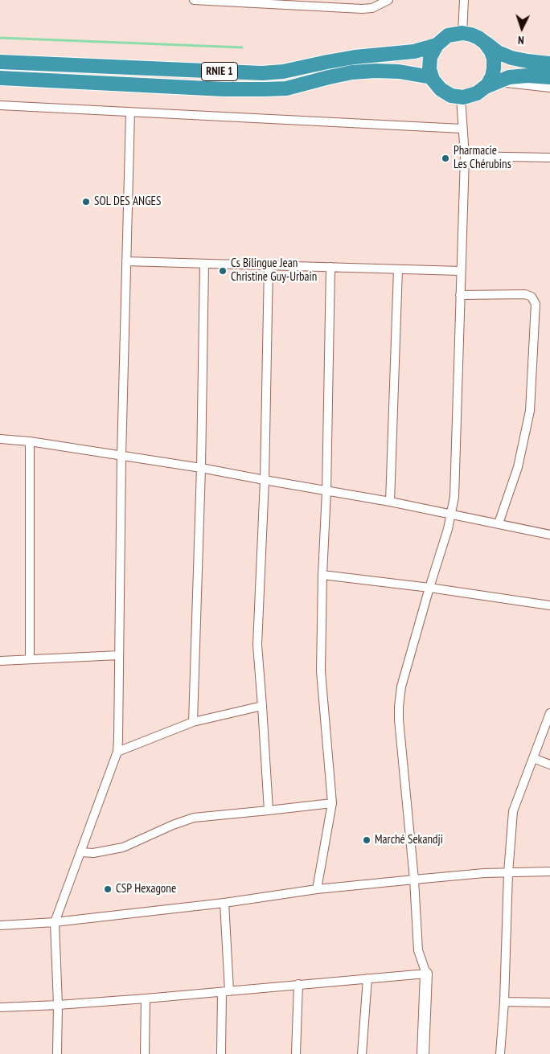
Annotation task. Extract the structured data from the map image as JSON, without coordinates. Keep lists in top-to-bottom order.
{
  "streets": {
    "highway": ["RNIE 1"]
  },
  "places": [
    "Pharmacie Les Chérubins",
    "SOL DES ANGES",
    "Cs Bilingue Jean Christine Guy-Urbain",
    "Marché Sekandji",
    "CSP Hexagone"
  ],
  "north": "bottom"
}
